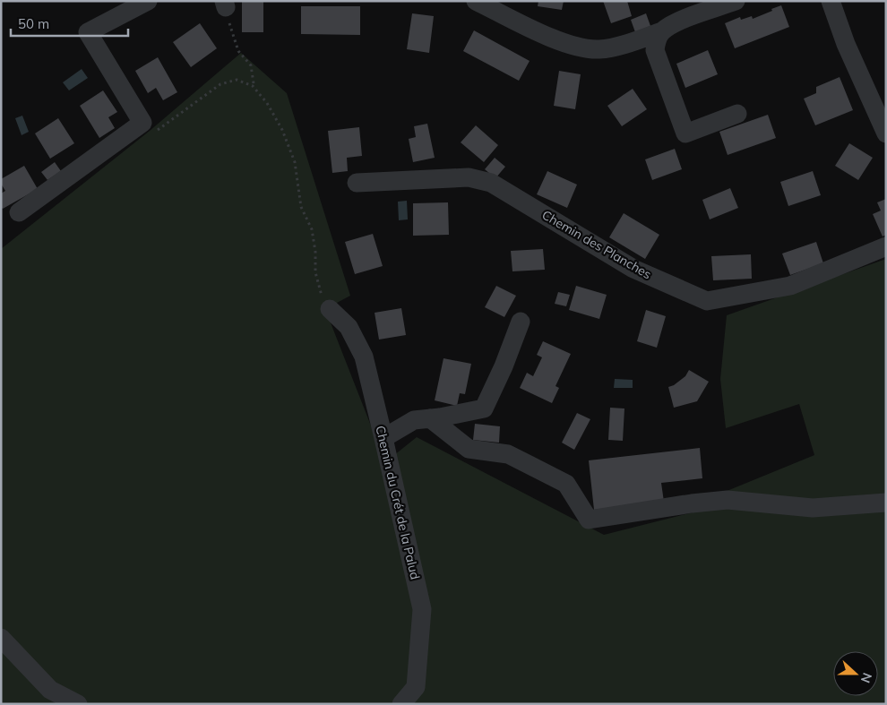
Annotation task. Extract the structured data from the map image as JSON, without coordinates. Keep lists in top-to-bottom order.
{
  "streets": {
    "street": ["Chemin des Planches", "Chemin du Crét de la Palud"]
  },
  "scale_bar": "50 m",
  "north": "right"
}
